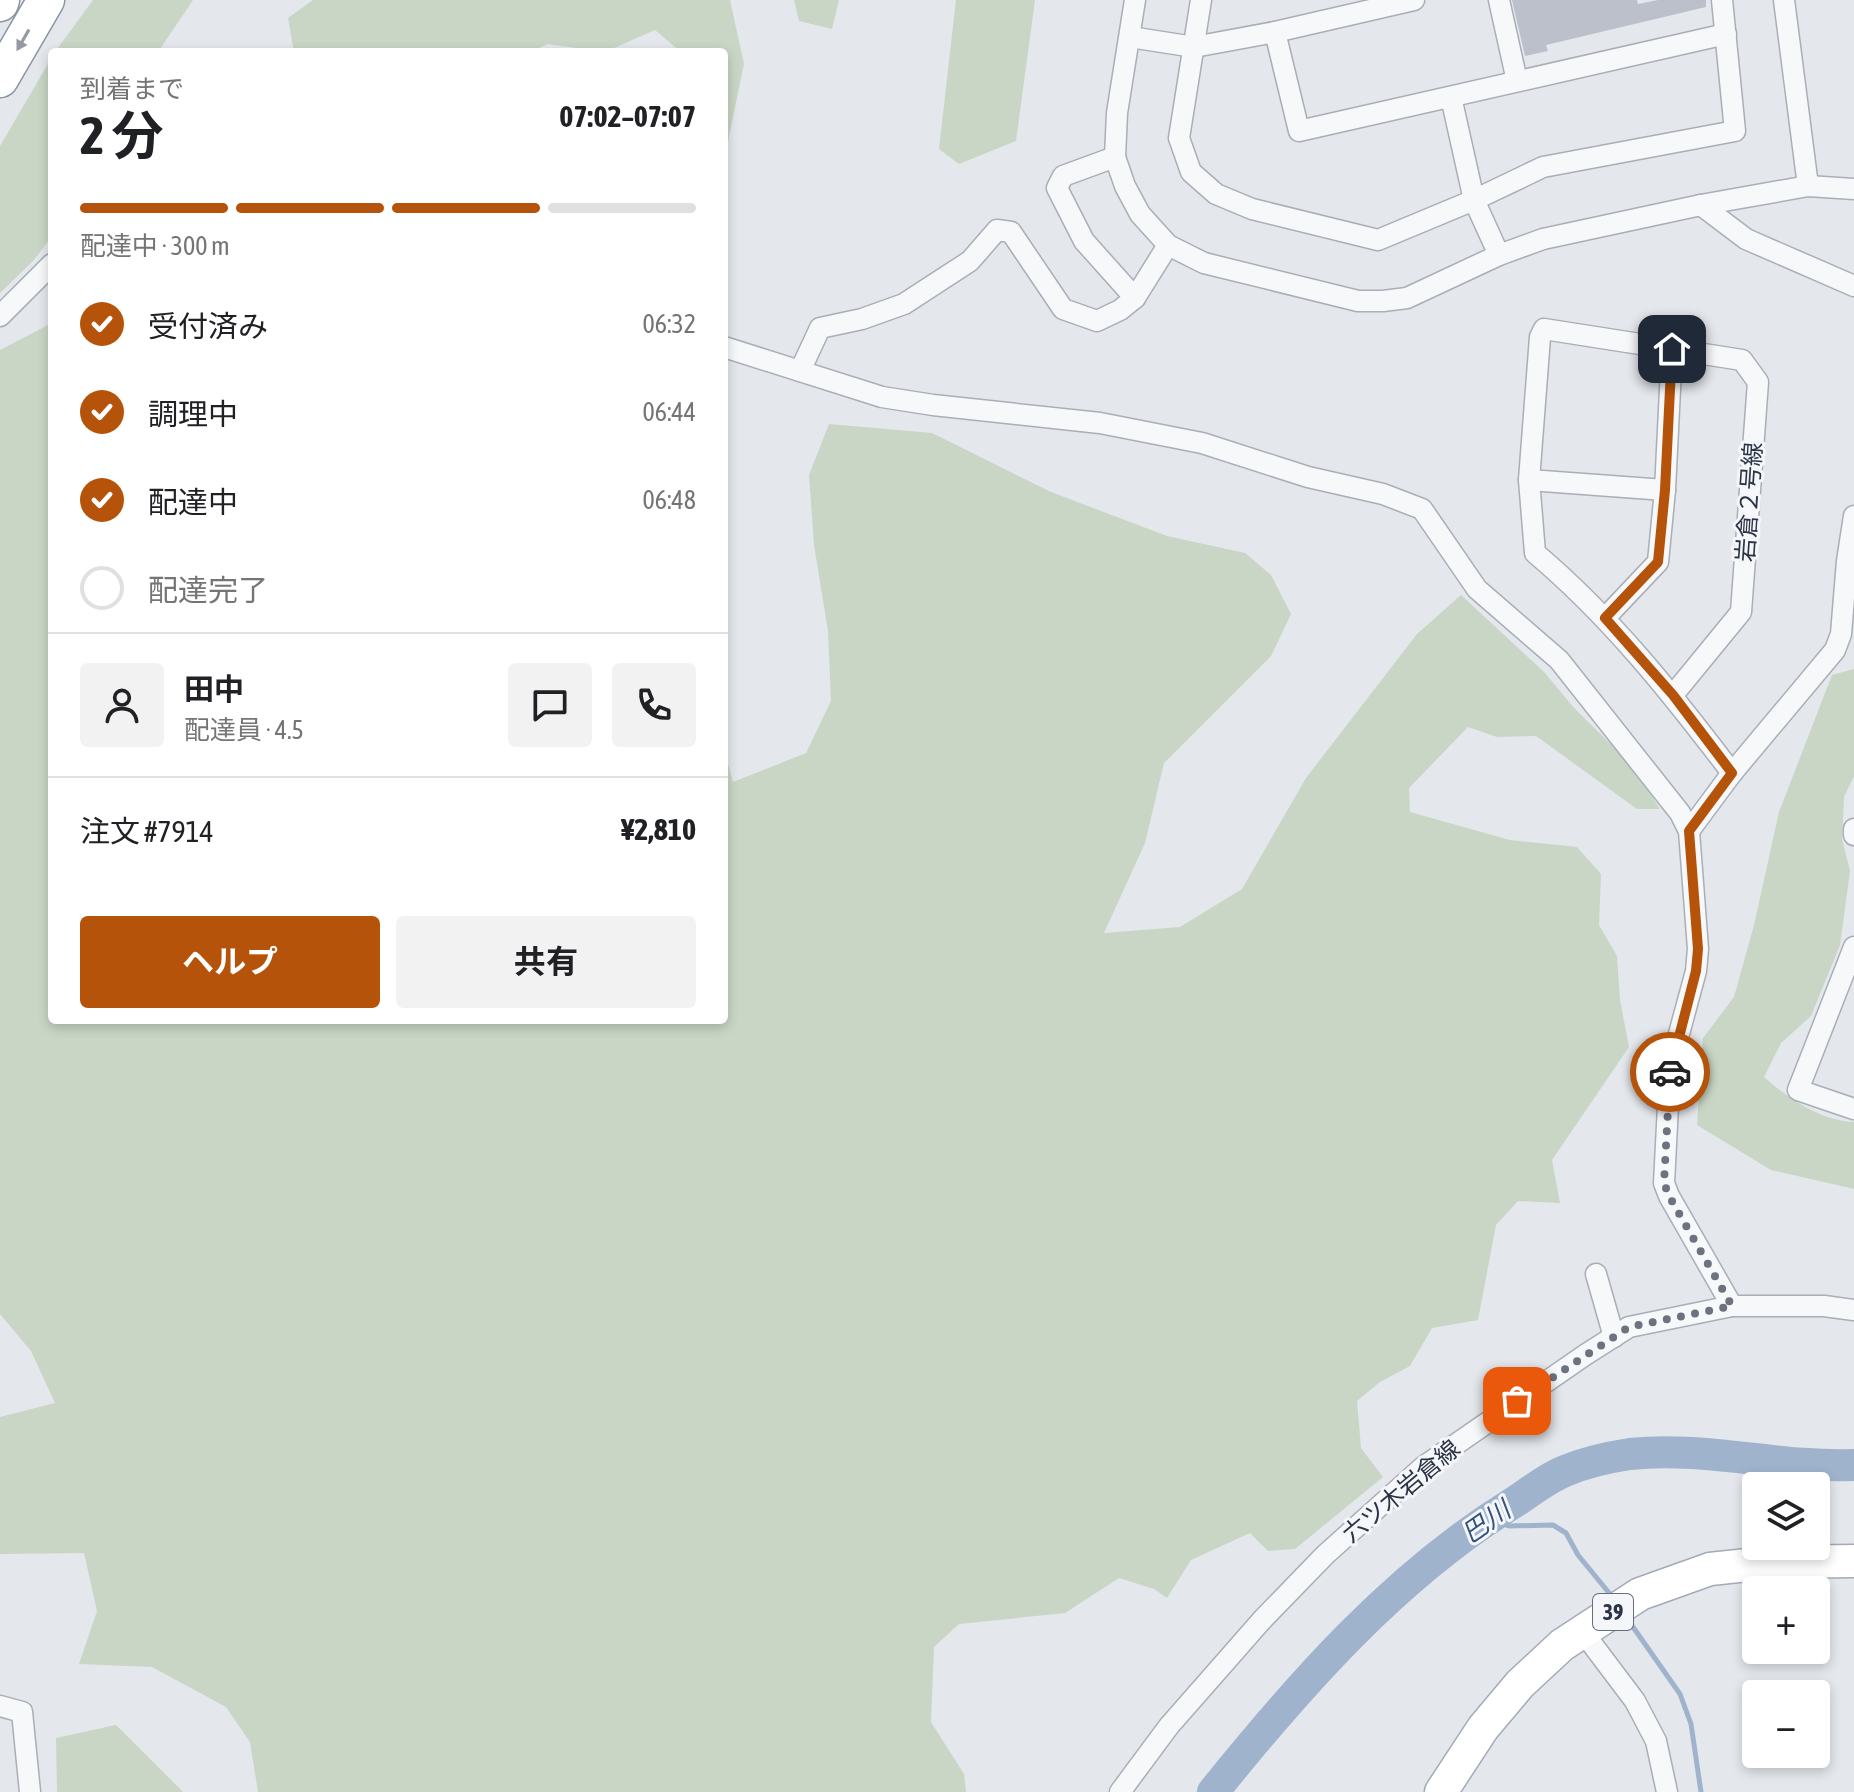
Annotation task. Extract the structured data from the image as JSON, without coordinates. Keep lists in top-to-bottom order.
{
  "streets": {
    "main road": ["39"],
    "street": ["岩倉２号線", "六ツ木岩倉線"]
  },
  "water": ["巴川"],
  "page": {
    "heading": ["2 分", "到着まで", "07:02–07:07"],
    "panel": [
      "田中",
      "配達員 · 4.5",
      "注文 #7914",
      "¥2,810"
    ],
    "bar": "配達中 · 300 m",
    "list": [
      ["受付済み", "06:32"],
      ["調理中", "06:44"],
      ["配達中", "06:48"],
      "配達完了"
    ],
    "buttons": ["ヘルプ", "共有"],
    "map_buttons": ["+", "−"]
  }
}
